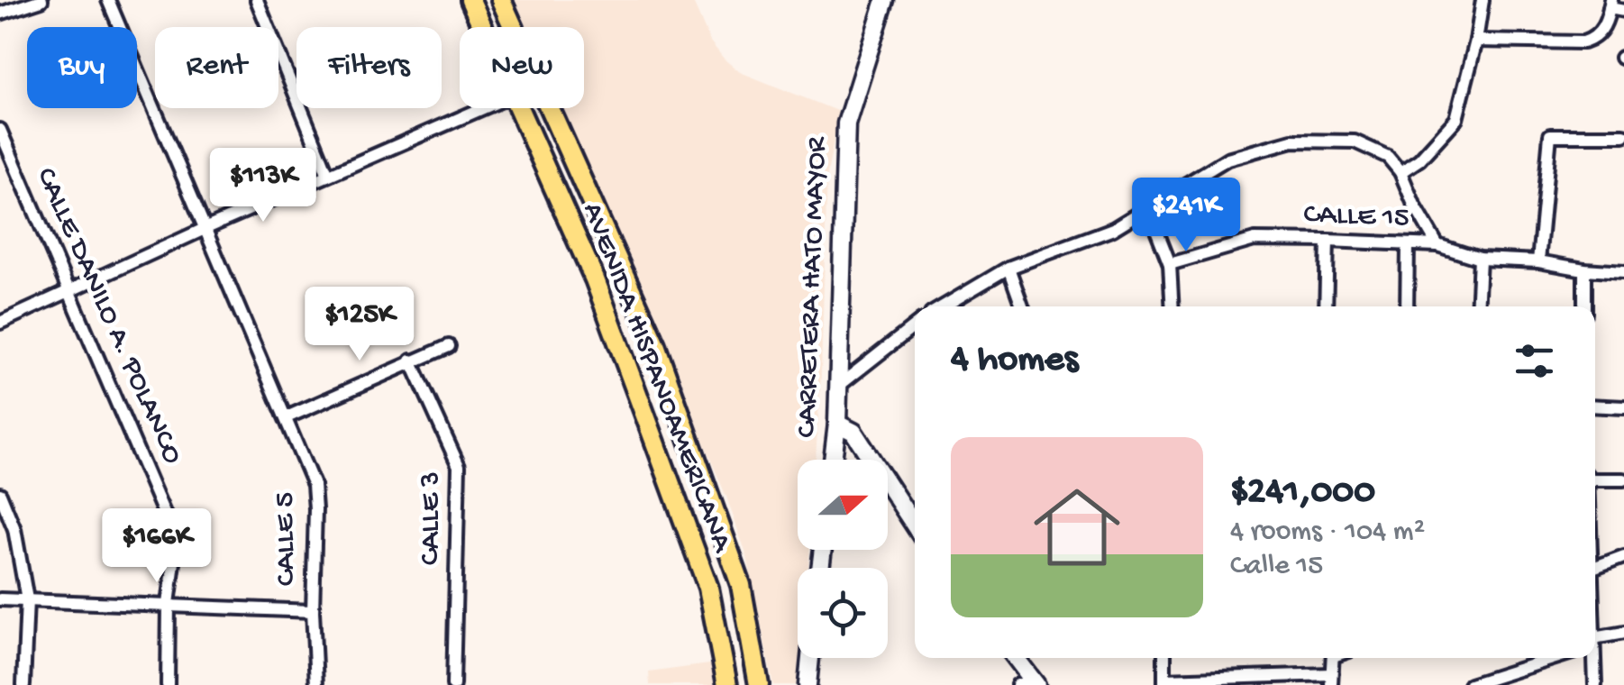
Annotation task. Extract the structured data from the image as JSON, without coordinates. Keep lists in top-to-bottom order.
{
  "streets": {
    "main road": ["AVENIDA HISPANOAMERICANA"],
    "street": [
      "CALLE 15",
      "CARRETERA HATO MAYOR",
      "CALLE DANILO A. POLANCO",
      "CALLE 3",
      "CALLE 5"
    ]
  },
  "north": "right",
  "page": {
    "chip": [
      "Buy",
      "Rent",
      "Filters",
      "New"
    ],
    "price": [
      "$113K",
      "$241K",
      "$125K",
      "$166K"
    ],
    "heading": "4 homes",
    "list": [
      {
        "name": "$241,000",
        "note": "4 rooms · 104 m² · Calle 15"
      }
    ]
  }
}
